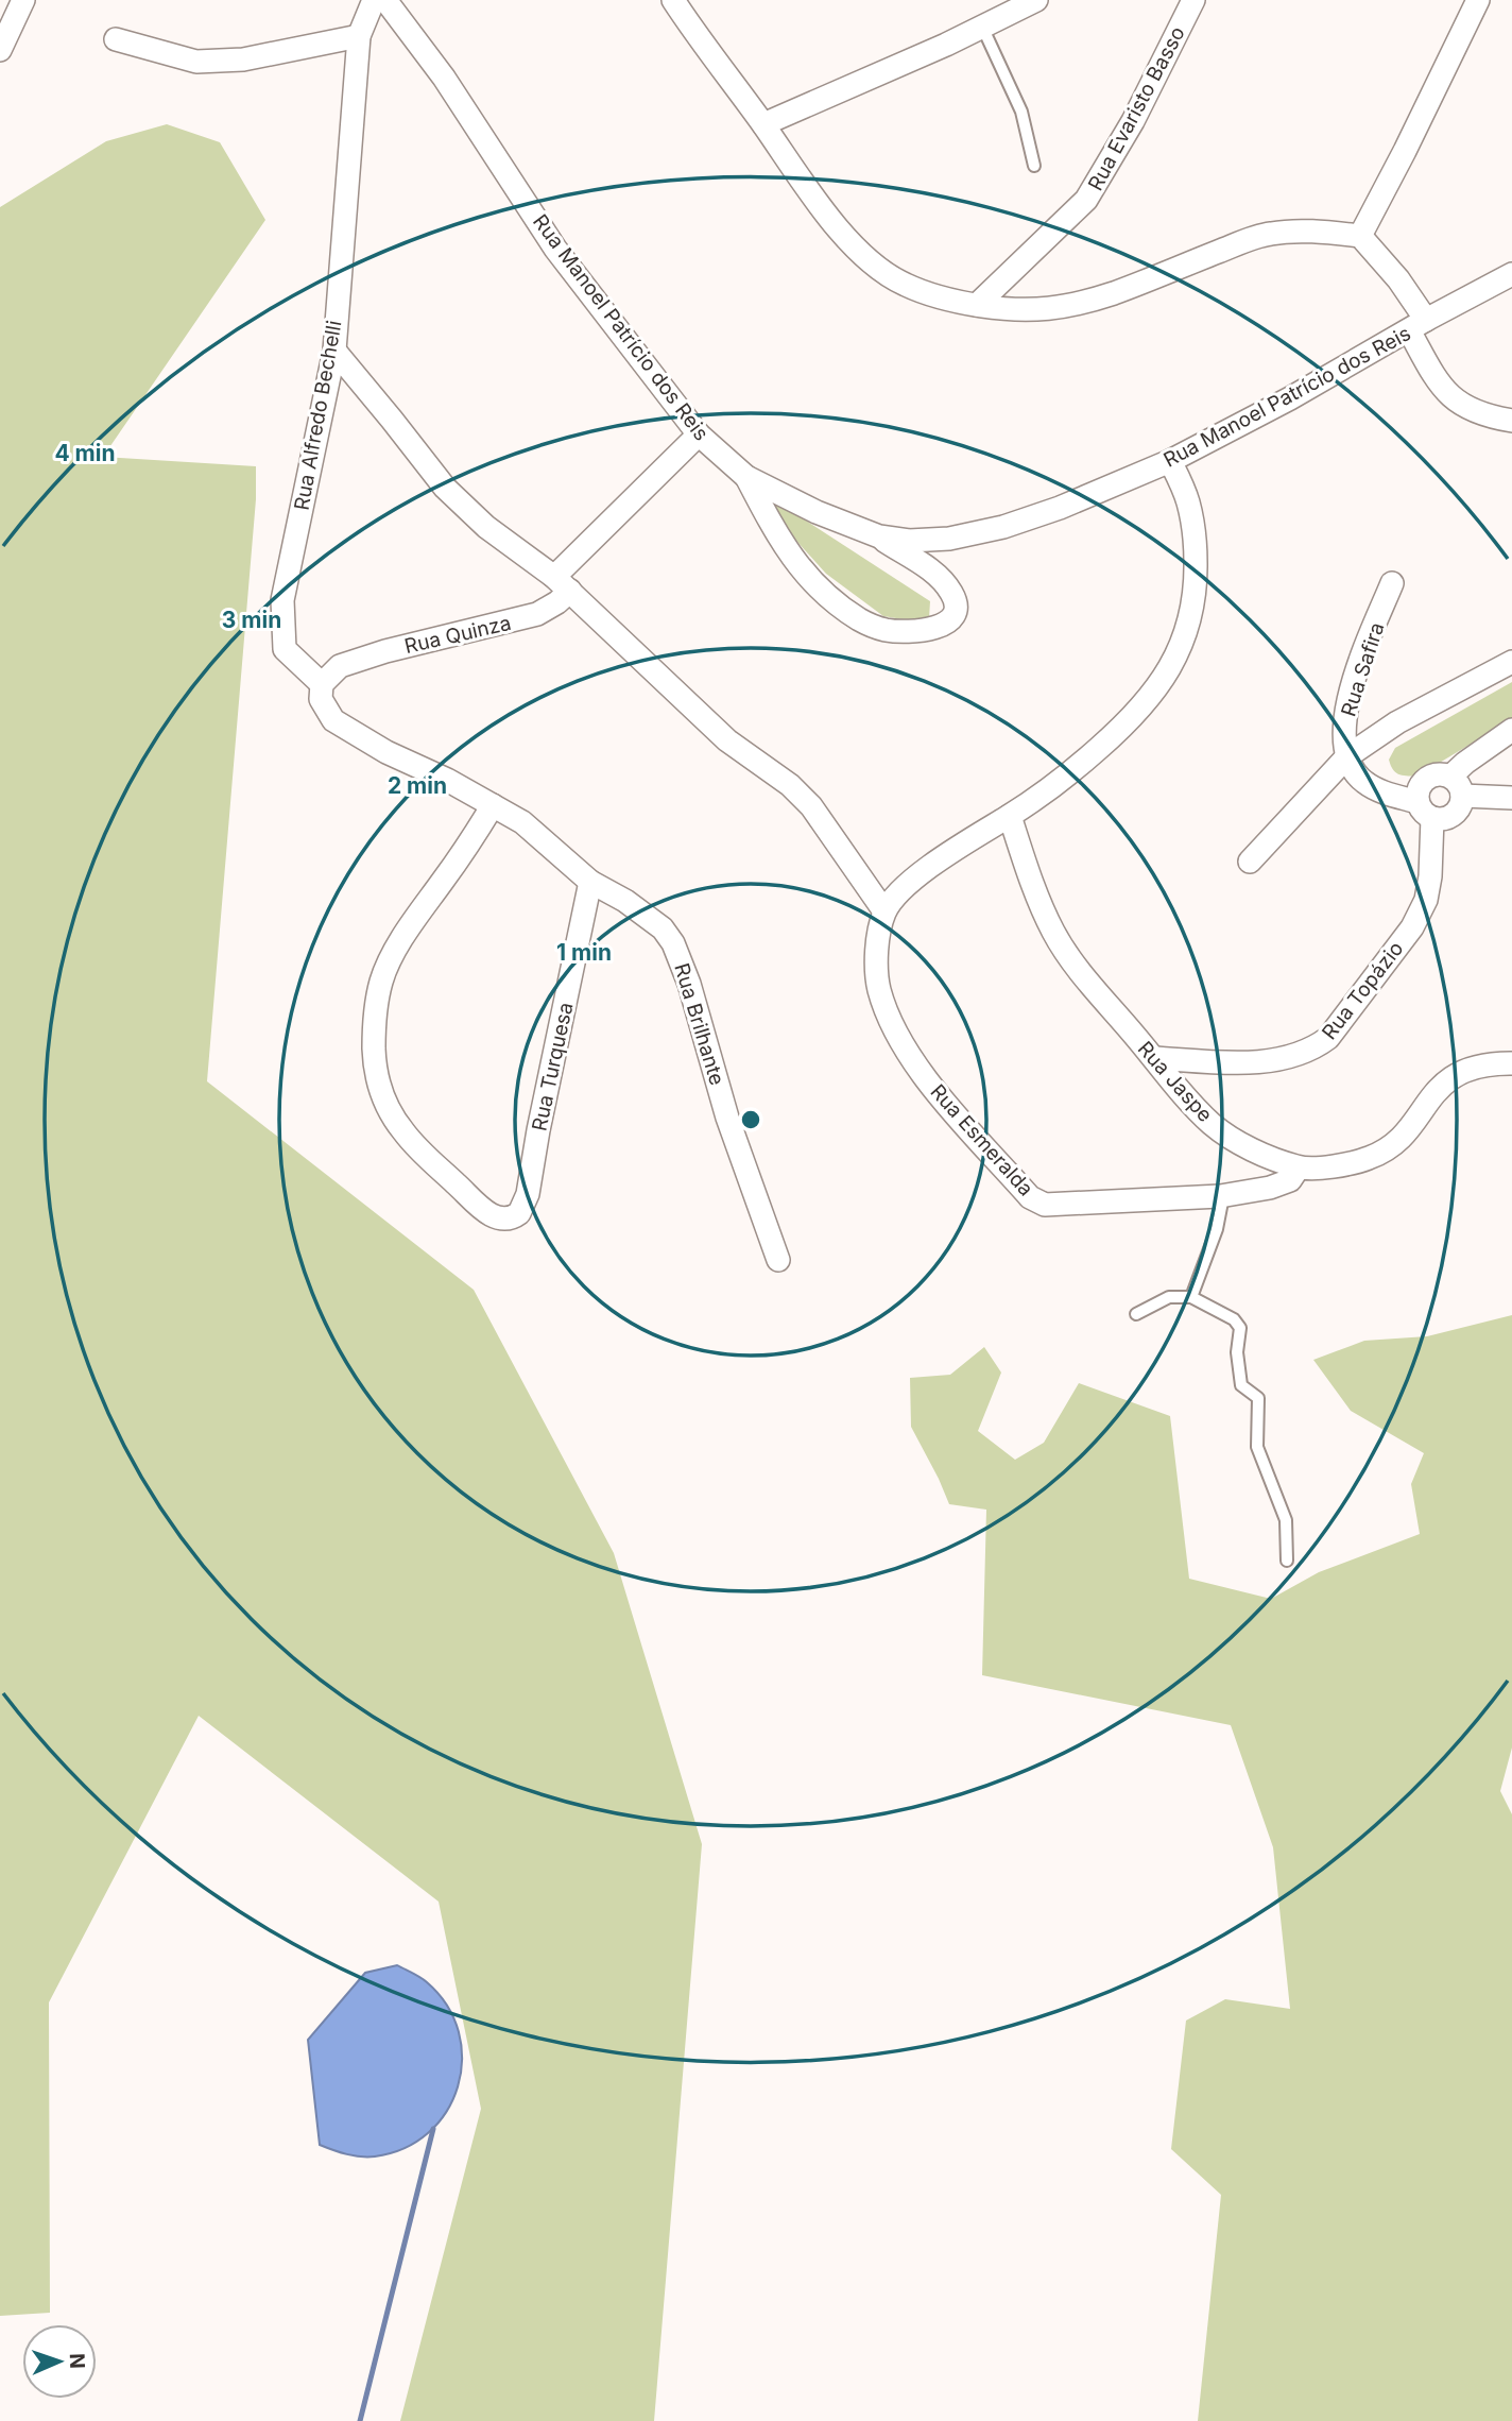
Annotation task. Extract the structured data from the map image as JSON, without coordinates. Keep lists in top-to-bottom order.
{
  "streets": {
    "street": [
      "Rua Evaristo Basso",
      "Rua Manoel Patrício dos Reis",
      "Rua Alfredo Bechelli",
      "Rua Quinza",
      "Rua Safira",
      "Rua Topázio",
      "Rua Brilhante",
      "Rua Turquesa",
      "Rua Jaspe",
      "Rua Esmeralda"
    ]
  },
  "crossings": [
    ["Rua Manoel Patrício dos Reis", "Rua Quinza"],
    ["Rua Alfredo Bechelli", "Rua Quinza"],
    ["Rua Alfredo Bechelli", "Rua Brilhante"],
    ["Rua Quinza", "Rua Brilhante"],
    ["Rua Topázio", "Rua Jaspe"],
    ["Rua Brilhante", "Rua Turquesa"],
    ["Rua Jaspe", "Rua Esmeralda"]
  ],
  "north": "right",
  "rings": [
    "4 min",
    "3 min",
    "2 min",
    "1 min"
  ]
}
